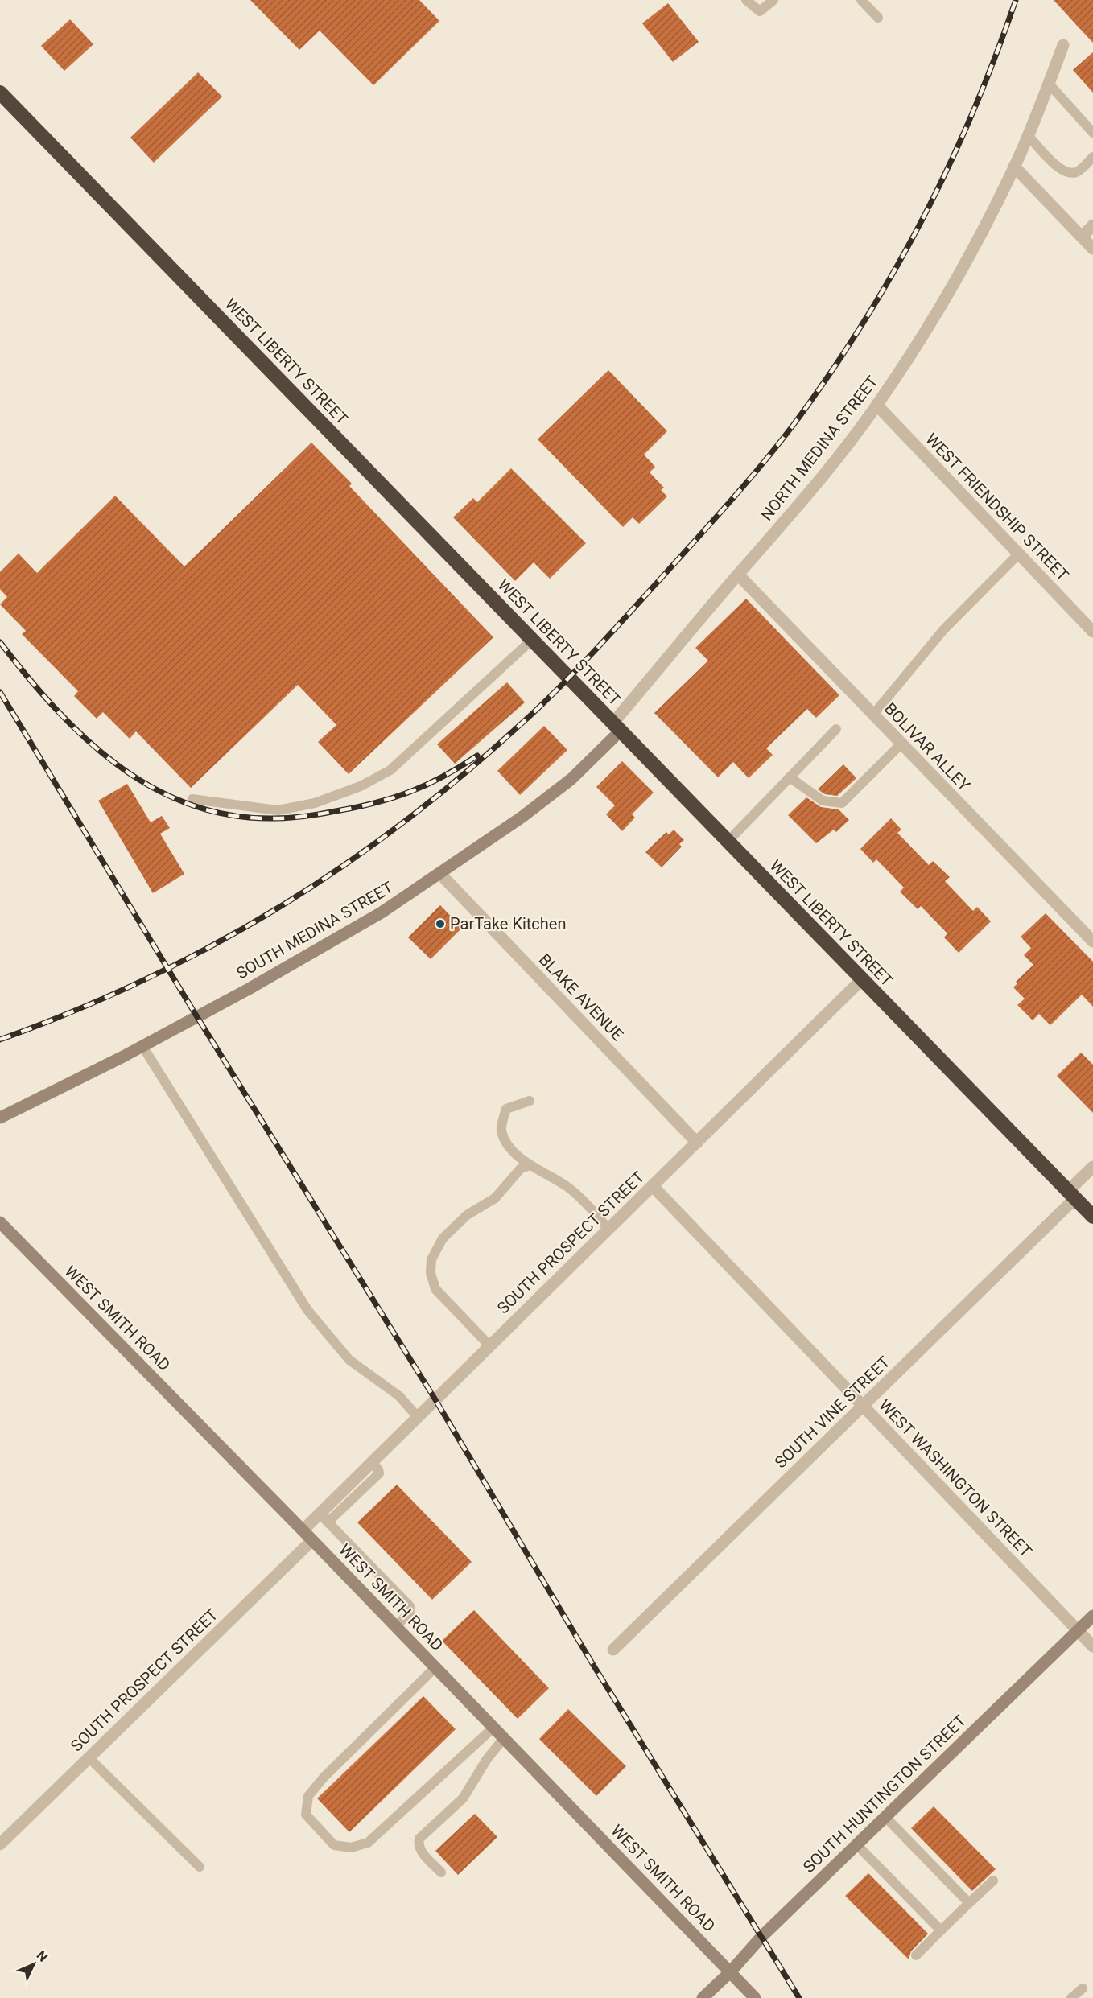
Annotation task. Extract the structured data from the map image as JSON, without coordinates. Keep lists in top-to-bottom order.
{
  "streets": {
    "highway": ["WEST LIBERTY STREET"],
    "street": [
      "NORTH MEDINA STREET",
      "WEST FRIENDSHIP STREET",
      "BOLIVAR ALLEY",
      "SOUTH MEDINA STREET",
      "BLAKE AVENUE",
      "SOUTH PROSPECT STREET",
      "WEST SMITH ROAD",
      "SOUTH VINE STREET",
      "WEST WASHINGTON STREET",
      "SOUTH HUNTINGTON STREET"
    ]
  },
  "crossings": [
    ["WEST LIBERTY STREET", "NORTH MEDINA STREET"],
    ["WEST LIBERTY STREET", "SOUTH MEDINA STREET"],
    ["WEST LIBERTY STREET", "SOUTH PROSPECT STREET"],
    ["WEST LIBERTY STREET", "SOUTH VINE STREET"],
    ["NORTH MEDINA STREET", "WEST FRIENDSHIP STREET"],
    ["NORTH MEDINA STREET", "BOLIVAR ALLEY"],
    ["NORTH MEDINA STREET", "SOUTH MEDINA STREET"],
    ["SOUTH MEDINA STREET", "BLAKE AVENUE"],
    ["BLAKE AVENUE", "SOUTH PROSPECT STREET"],
    ["SOUTH PROSPECT STREET", "WEST SMITH ROAD"],
    ["SOUTH PROSPECT STREET", "WEST WASHINGTON STREET"],
    ["WEST SMITH ROAD", "SOUTH HUNTINGTON STREET"],
    ["SOUTH VINE STREET", "WEST WASHINGTON STREET"],
    ["WEST WASHINGTON STREET", "SOUTH HUNTINGTON STREET"]
  ],
  "places": ["ParTake Kitchen"],
  "north": "top right"
}
